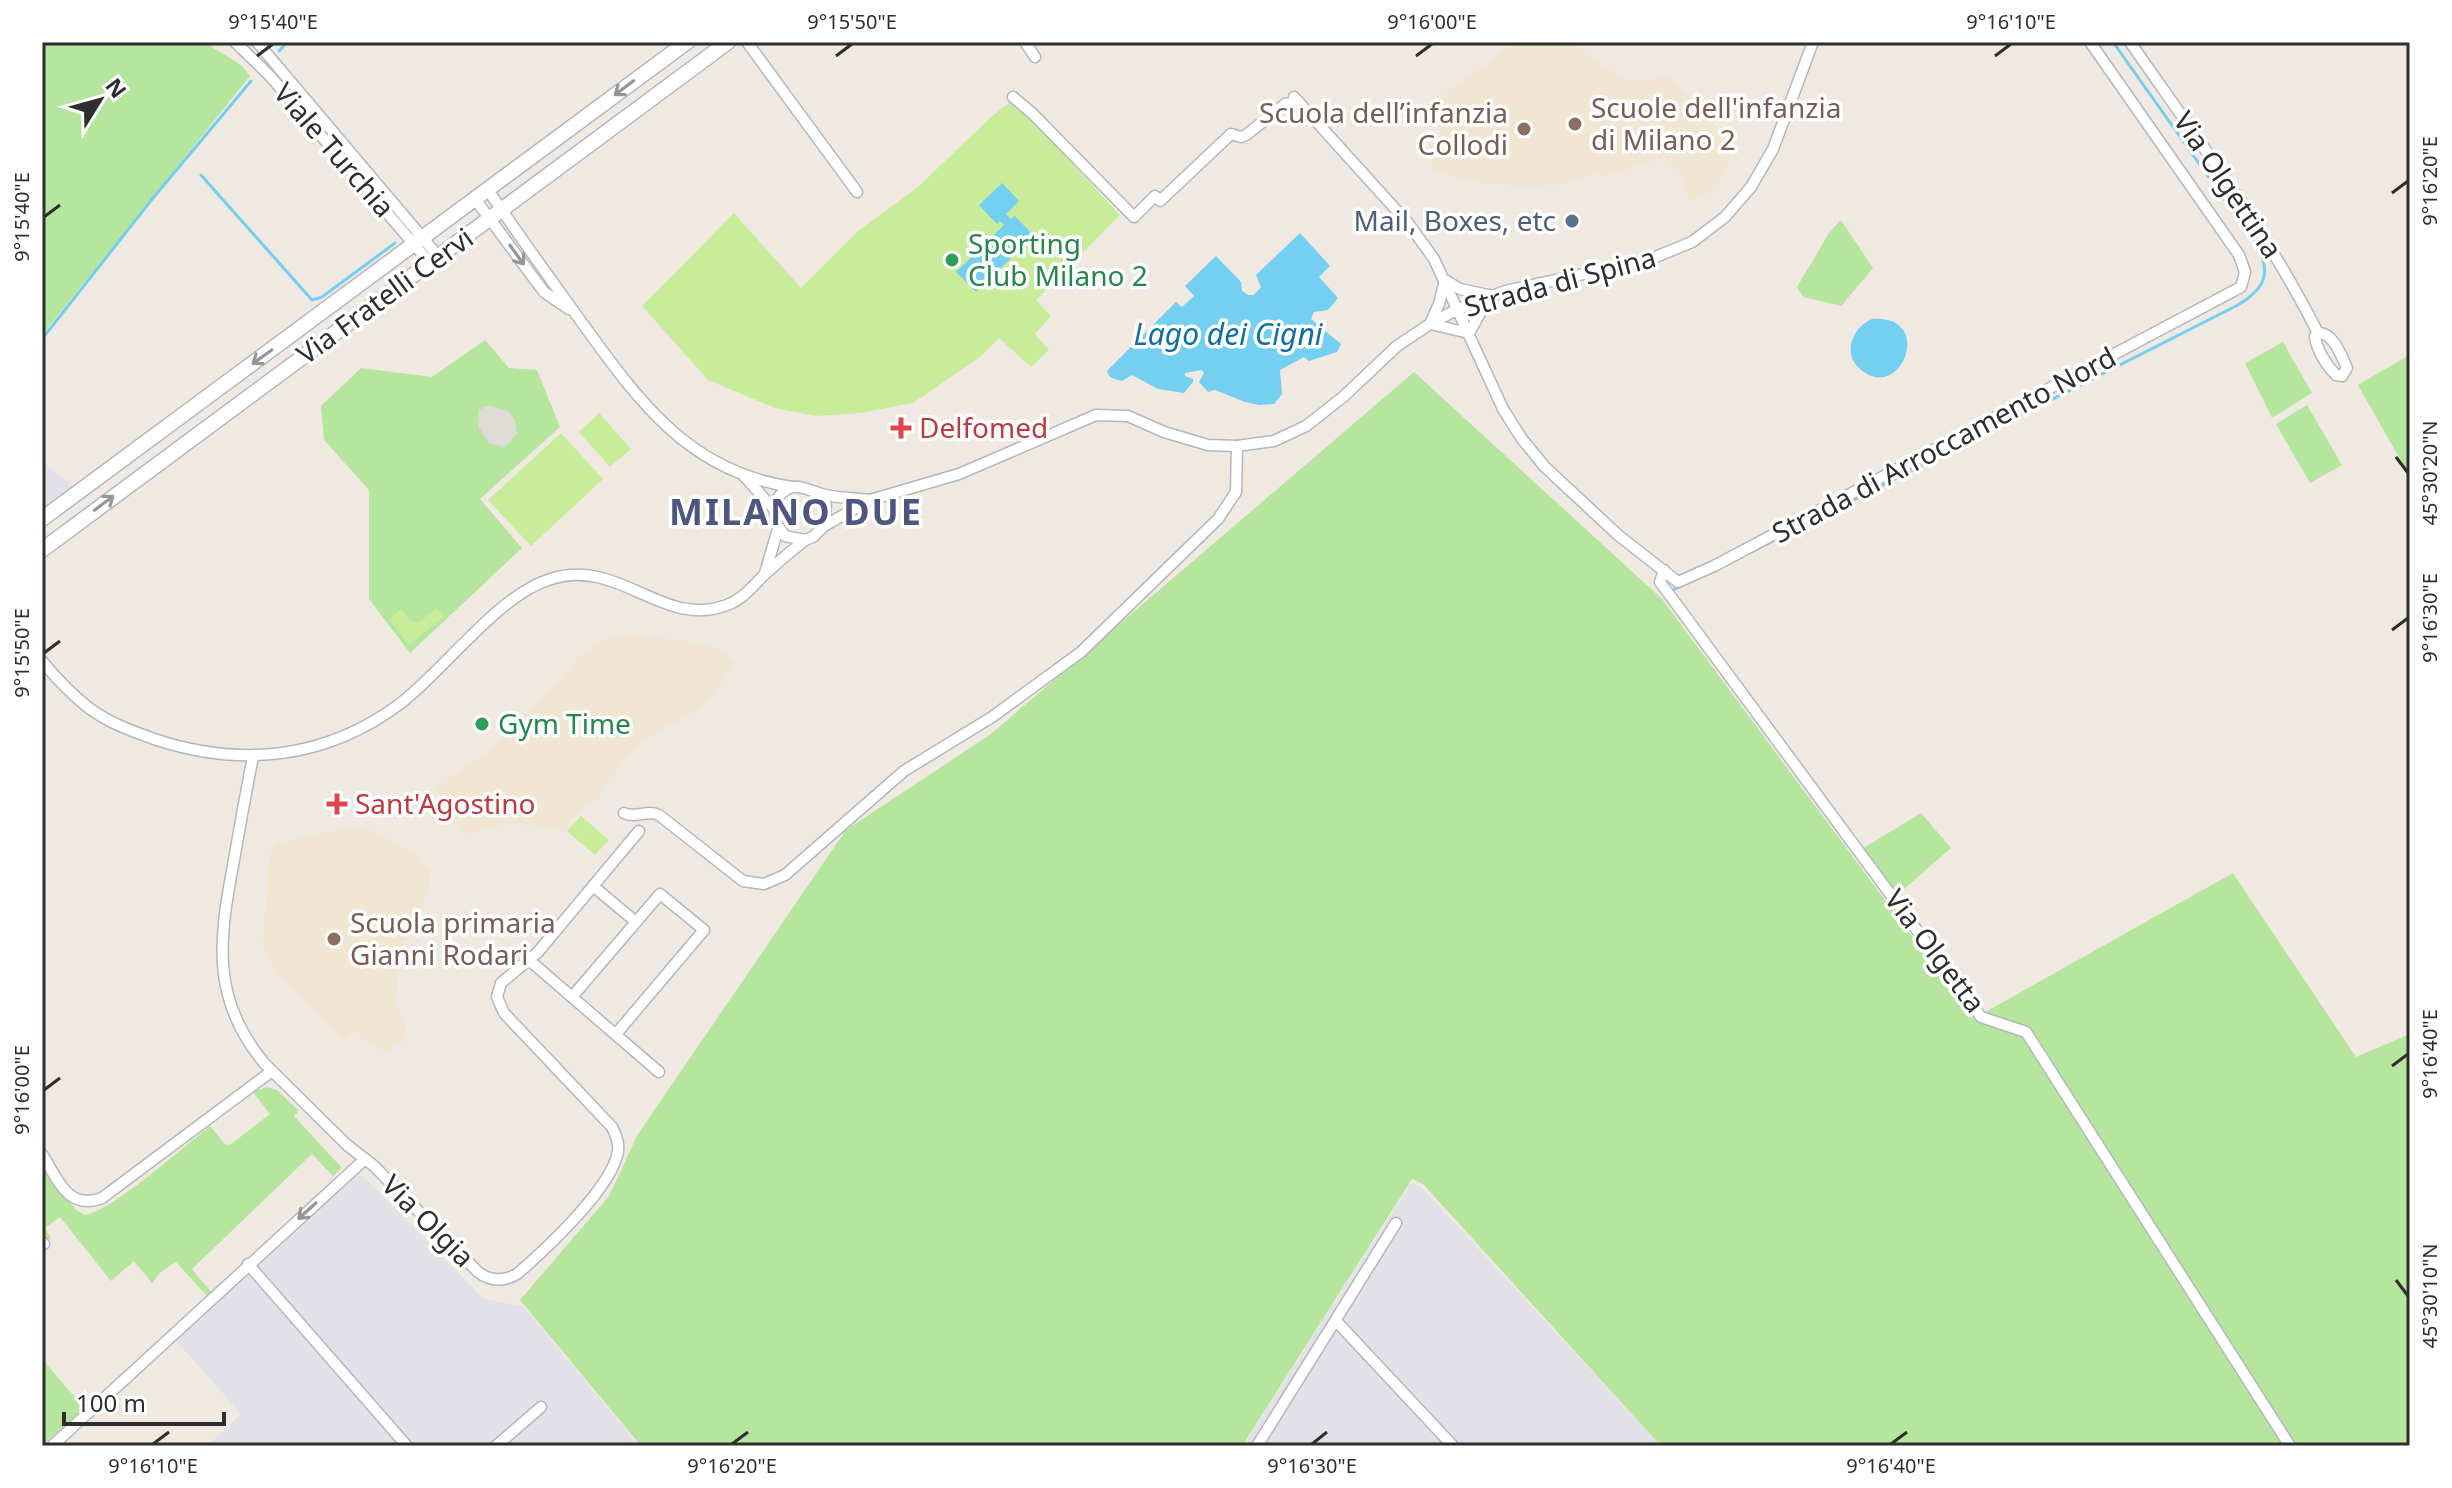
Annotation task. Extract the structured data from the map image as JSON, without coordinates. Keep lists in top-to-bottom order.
{
  "streets": {
    "street": [
      "Viale Turchia",
      "Via Olgettina",
      "Strada di Spina",
      "Via Fratelli Cervi",
      "Strada di Arroccamento Nord",
      "Via Olgetta",
      "Via Olgia"
    ]
  },
  "crossings": [
    ["Viale Turchia", "Via Fratelli Cervi"],
    ["Strada di Arroccamento Nord", "Via Olgetta"]
  ],
  "districts": ["MILANO DUE"],
  "water": ["Lago dei Cigni"],
  "places": {
    "other": [
      "Scuole dell'infanzia di Milano 2",
      "Scuola dell’infanzia Collodi",
      "Mail, Boxes, etc",
      "Sporting Club Milano 2",
      "Gym Time",
      "Scuola primaria Gianni Rodari"
    ],
    "health": ["Delfomed", "Sant'Agostino"]
  },
  "scale_bar": "100 m",
  "north": "top right",
  "coordinates": [
    "9°15'40\"E",
    "9°15'50\"E",
    "9°16'00\"E",
    "9°16'10\"E",
    "9°16'20\"E",
    "45°30'20\"N",
    "9°16'30\"E",
    "9°16'40\"E",
    "45°30'10\"N"
  ]
}
